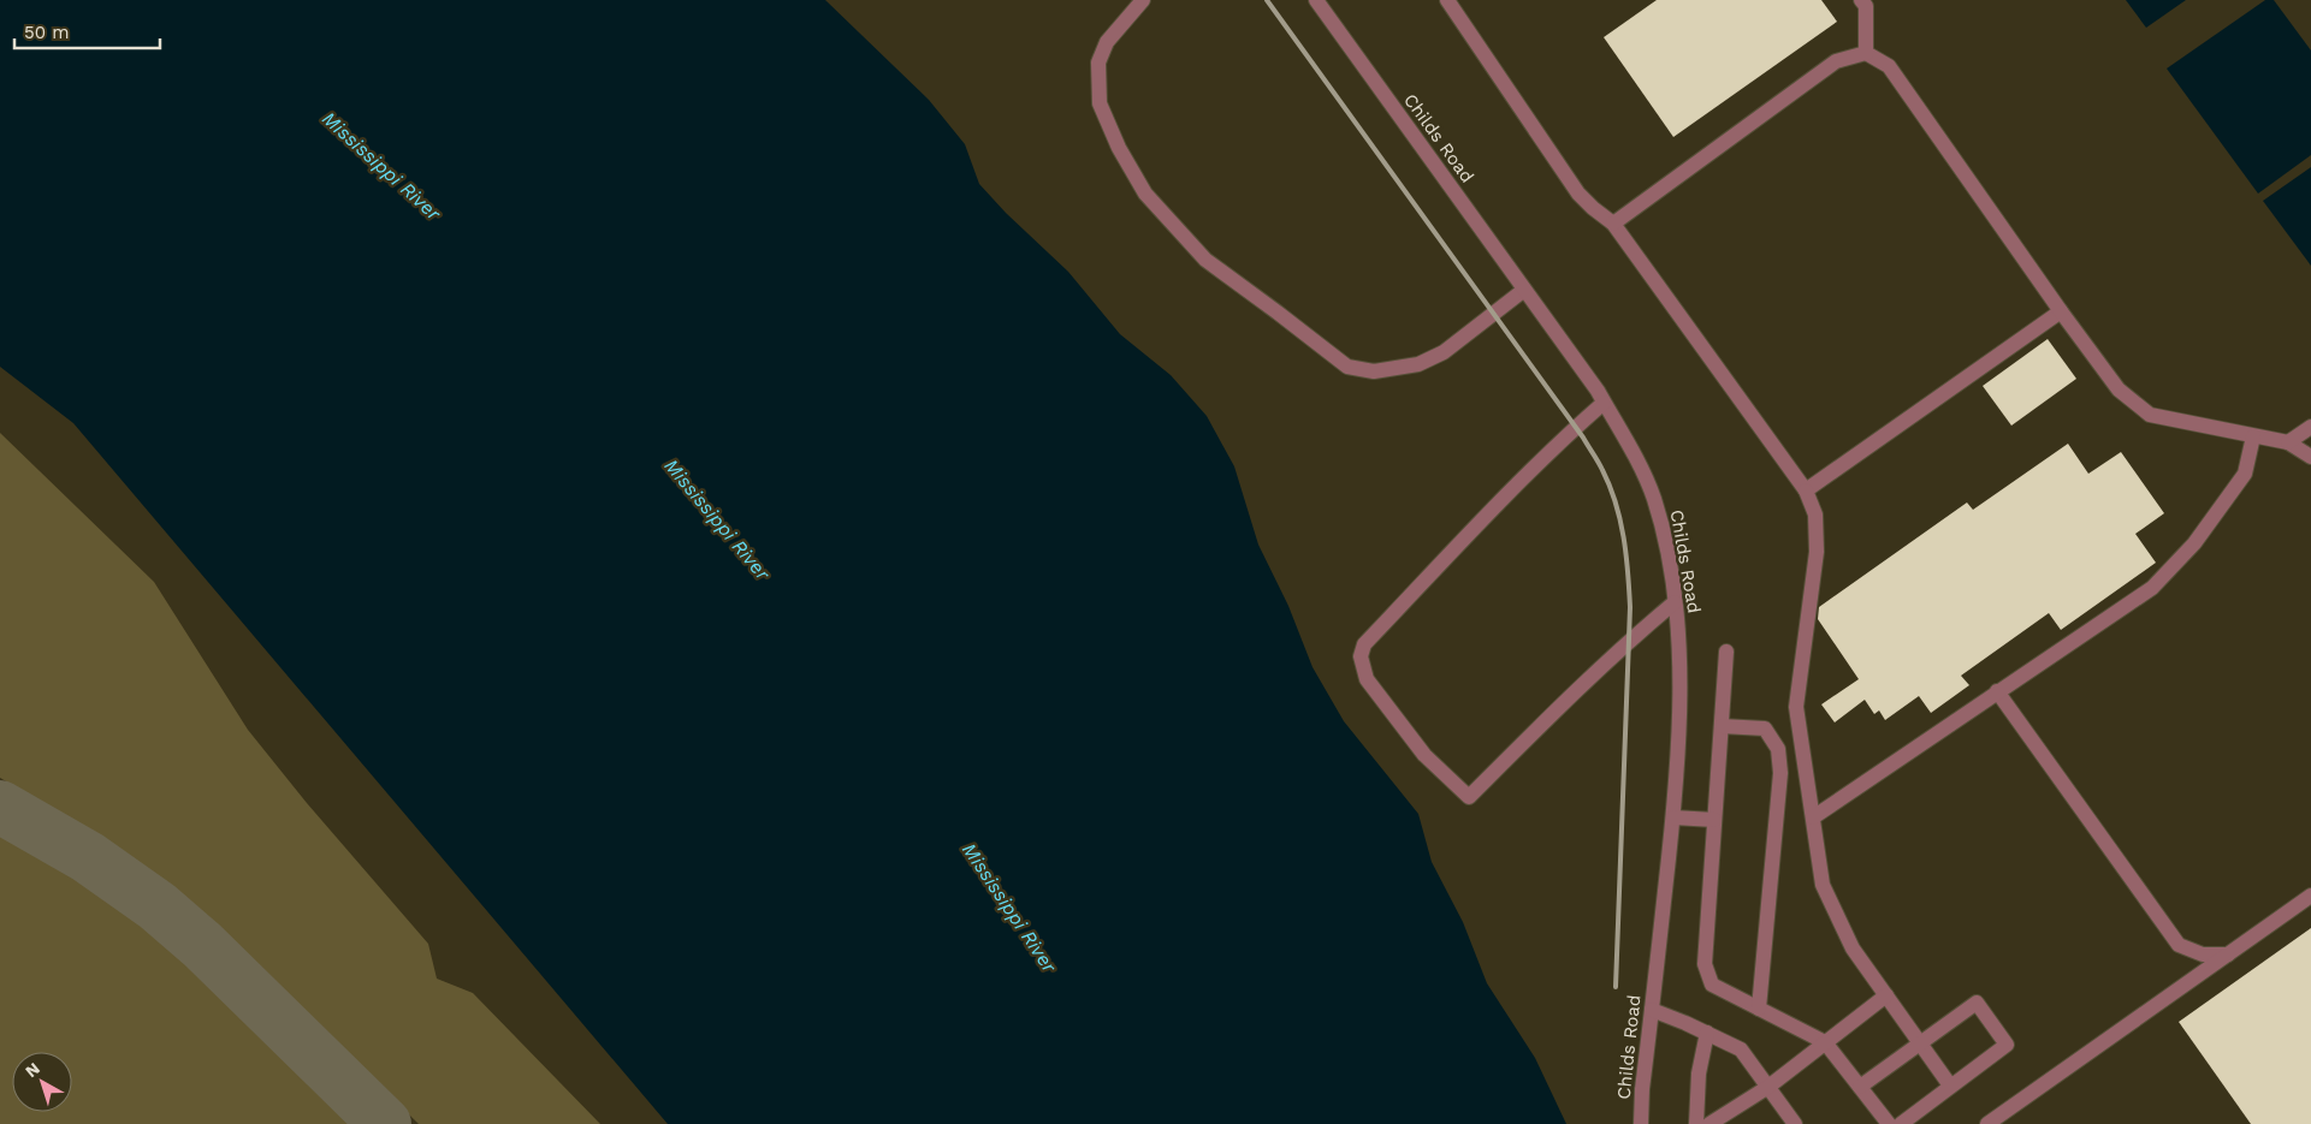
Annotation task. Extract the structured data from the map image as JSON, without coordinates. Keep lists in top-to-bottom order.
{
  "streets": {
    "street": ["Childs Road"]
  },
  "water": ["Mississippi River"],
  "scale_bar": "50 m",
  "north": "top left"
}
